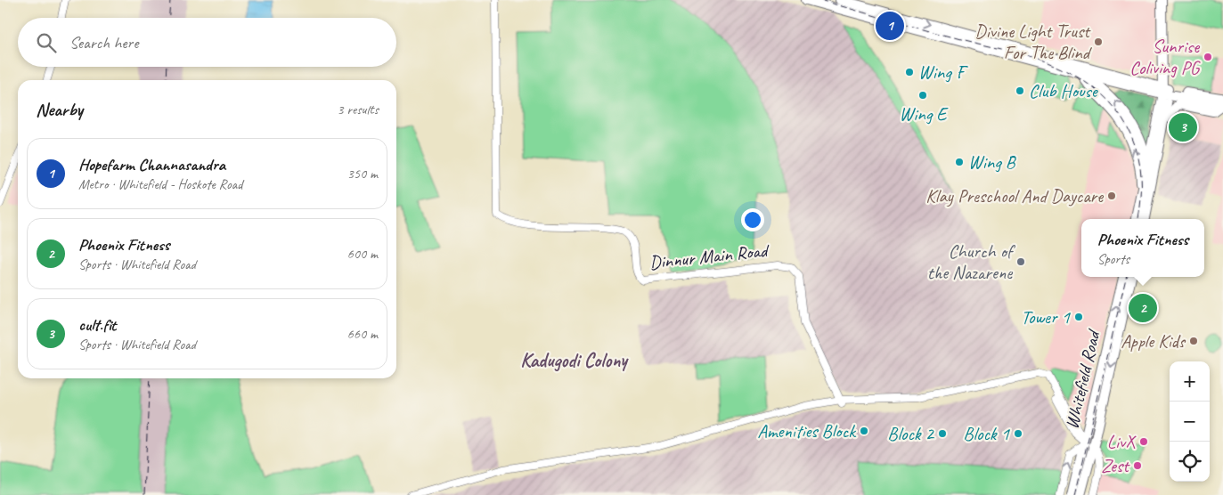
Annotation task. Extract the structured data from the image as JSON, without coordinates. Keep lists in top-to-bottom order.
{
  "streets": {
    "main road": ["Whitefield Road"],
    "street": ["Dinnur Main Road"]
  },
  "districts": ["Kadugodi Colony"],
  "places": [
    "Divine Light Trust For The Blind",
    "Sunrise Coliving PG",
    "Wing F",
    "Club House",
    "Wing E",
    "Wing B",
    "Klay Preschool And Daycare",
    "Church of the Nazarene",
    "Tower 1",
    "Apple Kids",
    "Amenities Block",
    "Block 2",
    "Block 1",
    "LivX",
    "Zest"
  ],
  "page": {
    "pins": ["1", "3", "2"],
    "search": "Search here",
    "heading": ["Nearby", "3 results"],
    "list": [
      {
        "mark": "1",
        "name": "Hopefarm Channasandra",
        "note": "Metro · Whitefield - Hoskote Road",
        "value": "350 m"
      },
      {
        "mark": "2",
        "name": "Phoenix Fitness",
        "note": "Sports · Whitefield Road",
        "value": "600 m"
      },
      {
        "mark": "3",
        "name": "cult.fit",
        "note": "Sports · Whitefield Road",
        "value": "660 m"
      }
    ],
    "popup": ["Phoenix Fitness", "Sports"],
    "map_buttons": ["+", "−"]
  }
}
